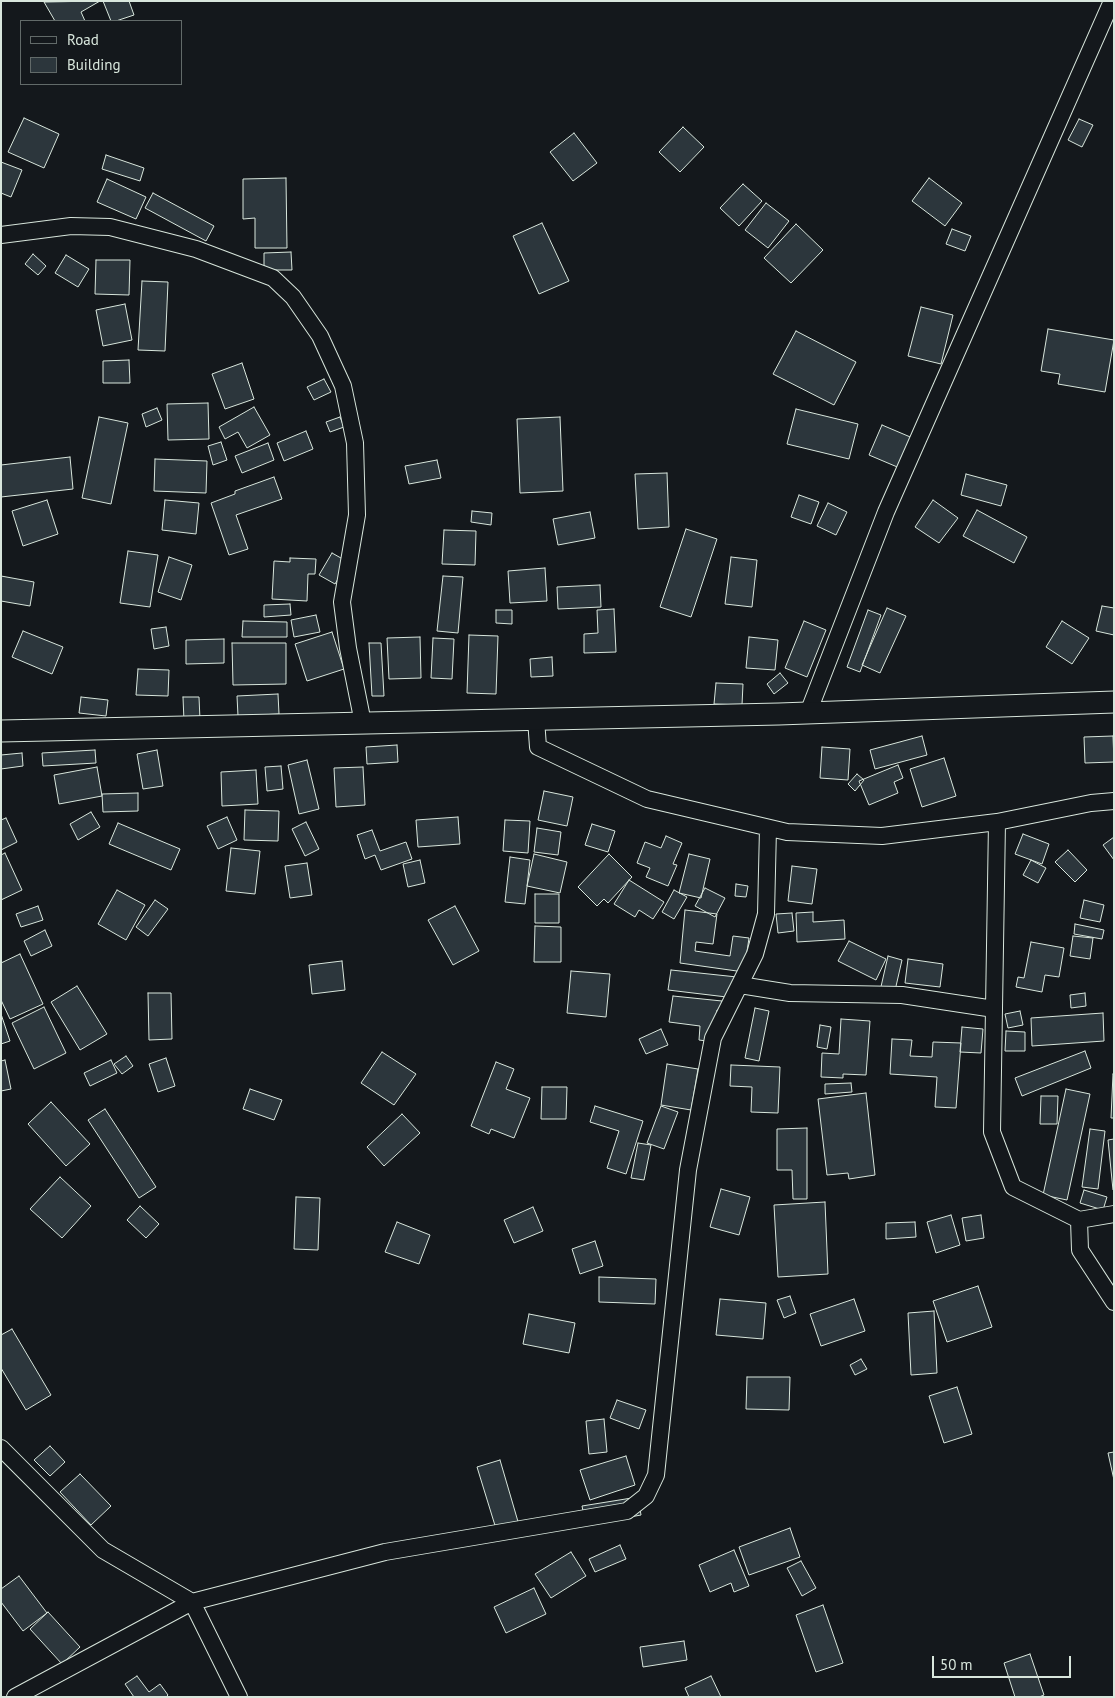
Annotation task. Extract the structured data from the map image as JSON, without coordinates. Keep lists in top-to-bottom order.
{
  "legend": ["Road", "Building"],
  "scale_bar": "50 m"
}
